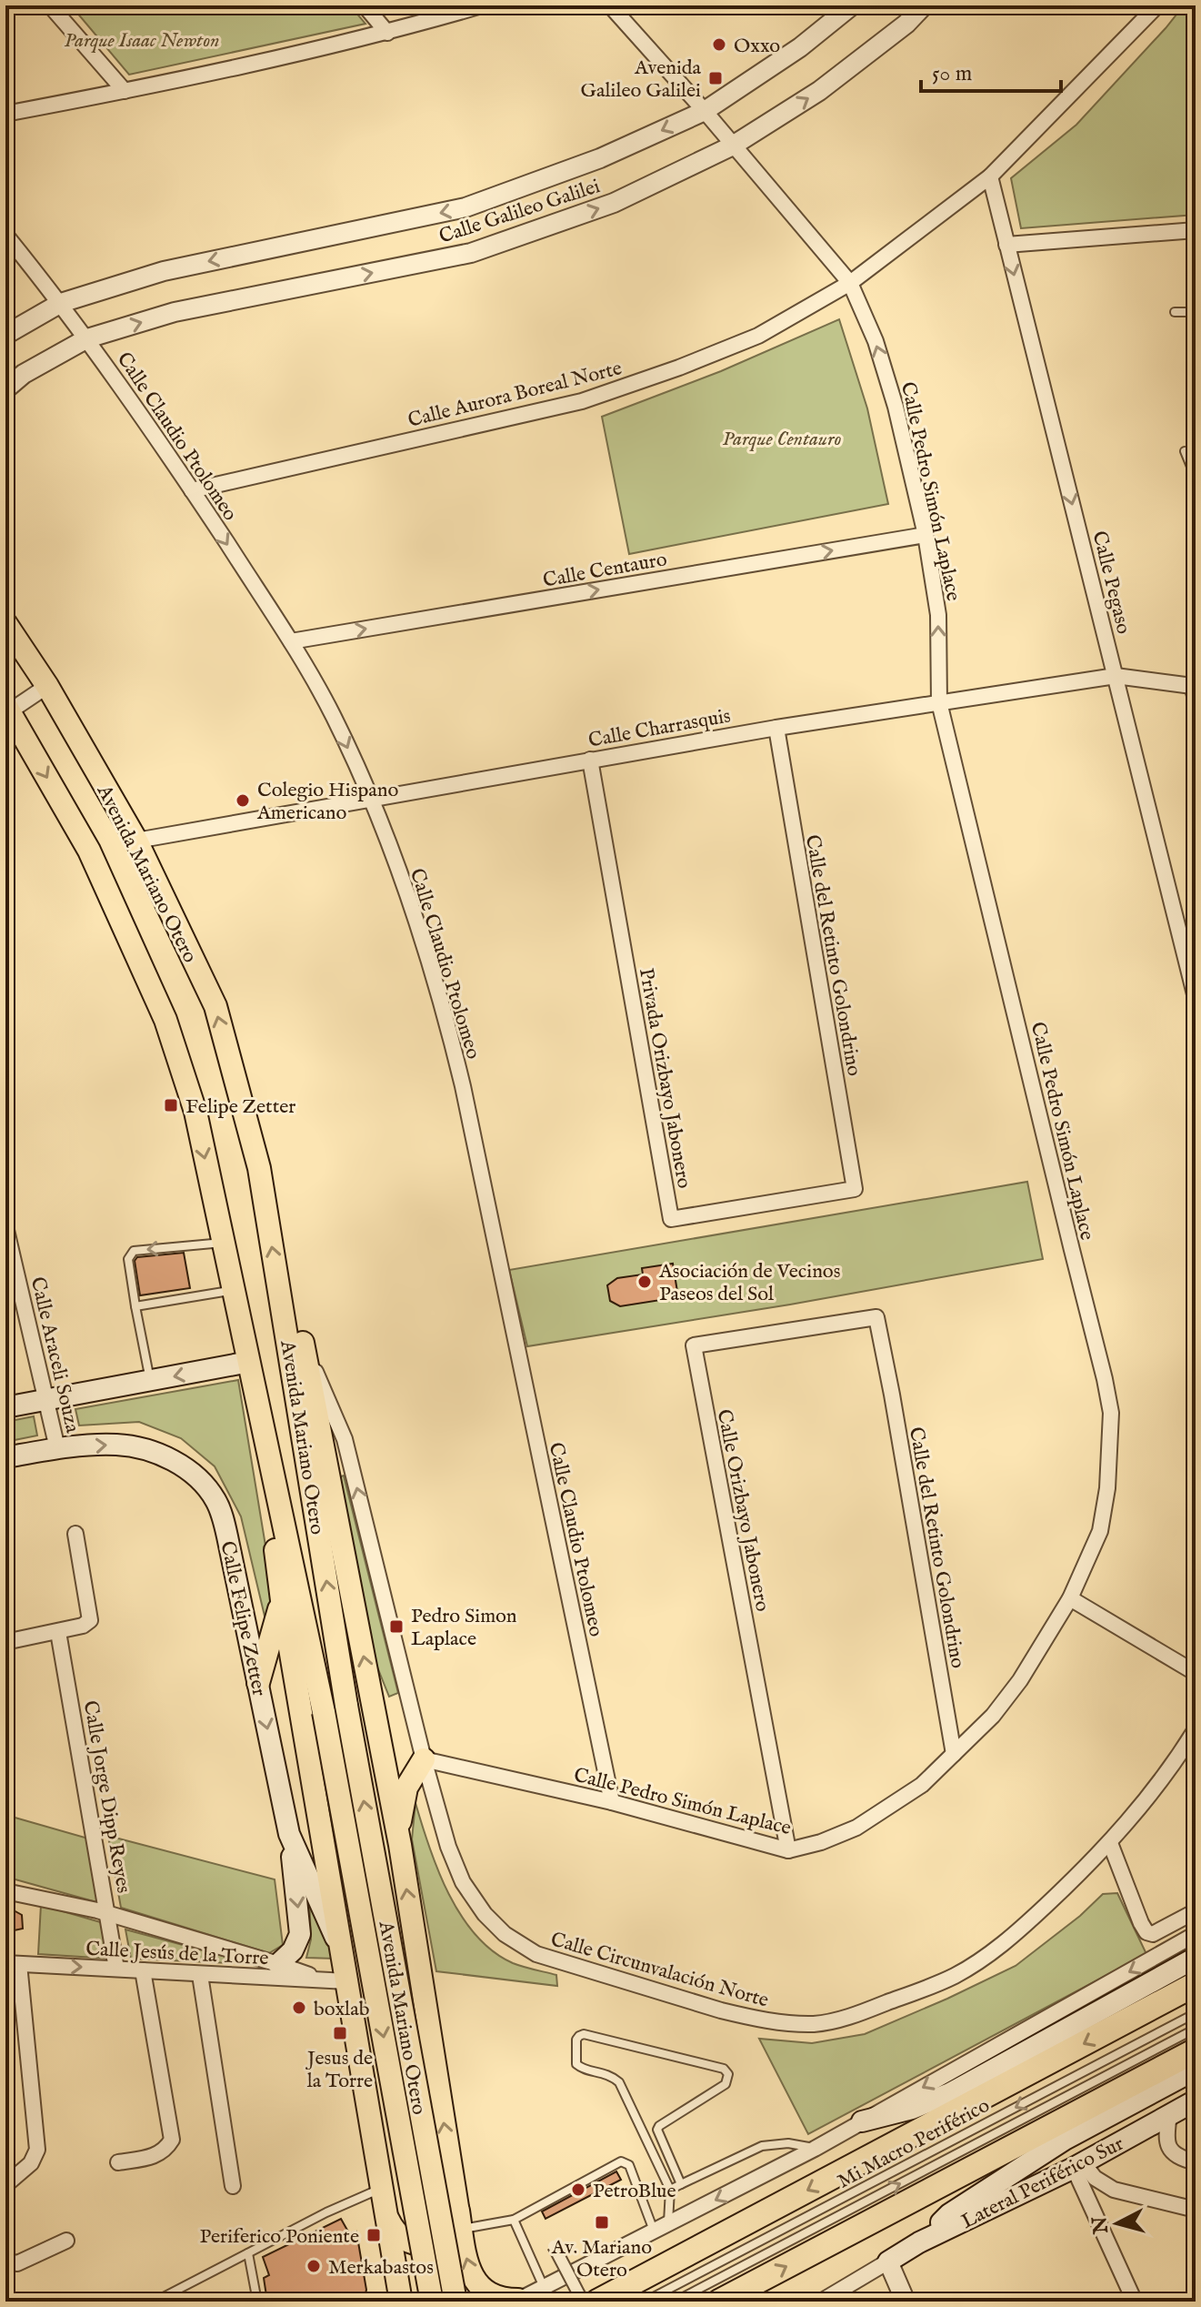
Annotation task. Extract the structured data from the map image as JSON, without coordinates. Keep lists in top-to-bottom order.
{
  "streets": {
    "main road": ["Avenida Mariano Otero", "Calle Felipe Zetter", "Lateral Periférico Sur"],
    "street": [
      "Calle Galileo Galilei",
      "Calle Aurora Boreal Norte",
      "Calle Claudio Ptolomeo",
      "Calle Pedro Simón Laplace",
      "Calle Centauro",
      "Calle Pegaso",
      "Calle Charrasquis",
      "Calle del Retinto Golondrino",
      "Privada Orizbayo Jabonero",
      "Calle Araceli Souza",
      "Calle Orizbayo Jabonero",
      "Calle Jorge Dipp Reyes",
      "Calle Jesús de la Torre",
      "Calle Circunvalación Norte"
    ],
    "lane": ["Mi Macro Periférico"]
  },
  "crossings": [
    ["Calle Galileo Galilei", "Calle Claudio Ptolomeo"],
    ["Calle Galileo Galilei", "Calle Pedro Simón Laplace"],
    ["Calle Aurora Boreal Norte", "Calle Claudio Ptolomeo"],
    ["Calle Aurora Boreal Norte", "Calle Pedro Simón Laplace"],
    ["Calle Aurora Boreal Norte", "Calle Pegaso"],
    ["Calle Claudio Ptolomeo", "Calle Pedro Simón Laplace"],
    ["Calle Claudio Ptolomeo", "Calle Centauro"],
    ["Calle Claudio Ptolomeo", "Calle Charrasquis"],
    ["Calle Pedro Simón Laplace", "Calle Centauro"],
    ["Calle Pedro Simón Laplace", "Calle Charrasquis"],
    ["Calle Pedro Simón Laplace", "Calle del Retinto Golondrino"],
    ["Calle Pedro Simón Laplace", "Calle Orizbayo Jabonero"],
    ["Calle Pedro Simón Laplace", "Calle Circunvalación Norte"],
    ["Calle Pegaso", "Calle Charrasquis"],
    ["Calle Charrasquis", "Avenida Mariano Otero"],
    ["Calle Charrasquis", "Calle del Retinto Golondrino"],
    ["Calle Charrasquis", "Privada Orizbayo Jabonero"],
    ["Calle del Retinto Golondrino", "Privada Orizbayo Jabonero"],
    ["Calle del Retinto Golondrino", "Calle Orizbayo Jabonero"],
    ["Calle Araceli Souza", "Calle Felipe Zetter"],
    ["Calle Jorge Dipp Reyes", "Calle Jesús de la Torre"]
  ],
  "one_way": ["Calle Centauro", "Calle Pegaso"],
  "parks": ["Parque Isaac Newton", "Parque Centauro"],
  "places": {
    "other": [
      "Oxxo",
      "Colegio Hispano Americano",
      "Asociación de Vecinos Paseos del Sol",
      "boxlab",
      "PetroBlue",
      "Merkabastos"
    ],
    "transit": [
      "Avenida Galileo Galilei",
      "Felipe Zetter",
      "Pedro Simon Laplace",
      "Jesus de la Torre",
      "Av. Mariano Otero",
      "Periferico Poniente"
    ]
  },
  "scale_bar": "50 m",
  "north": "left"
}
